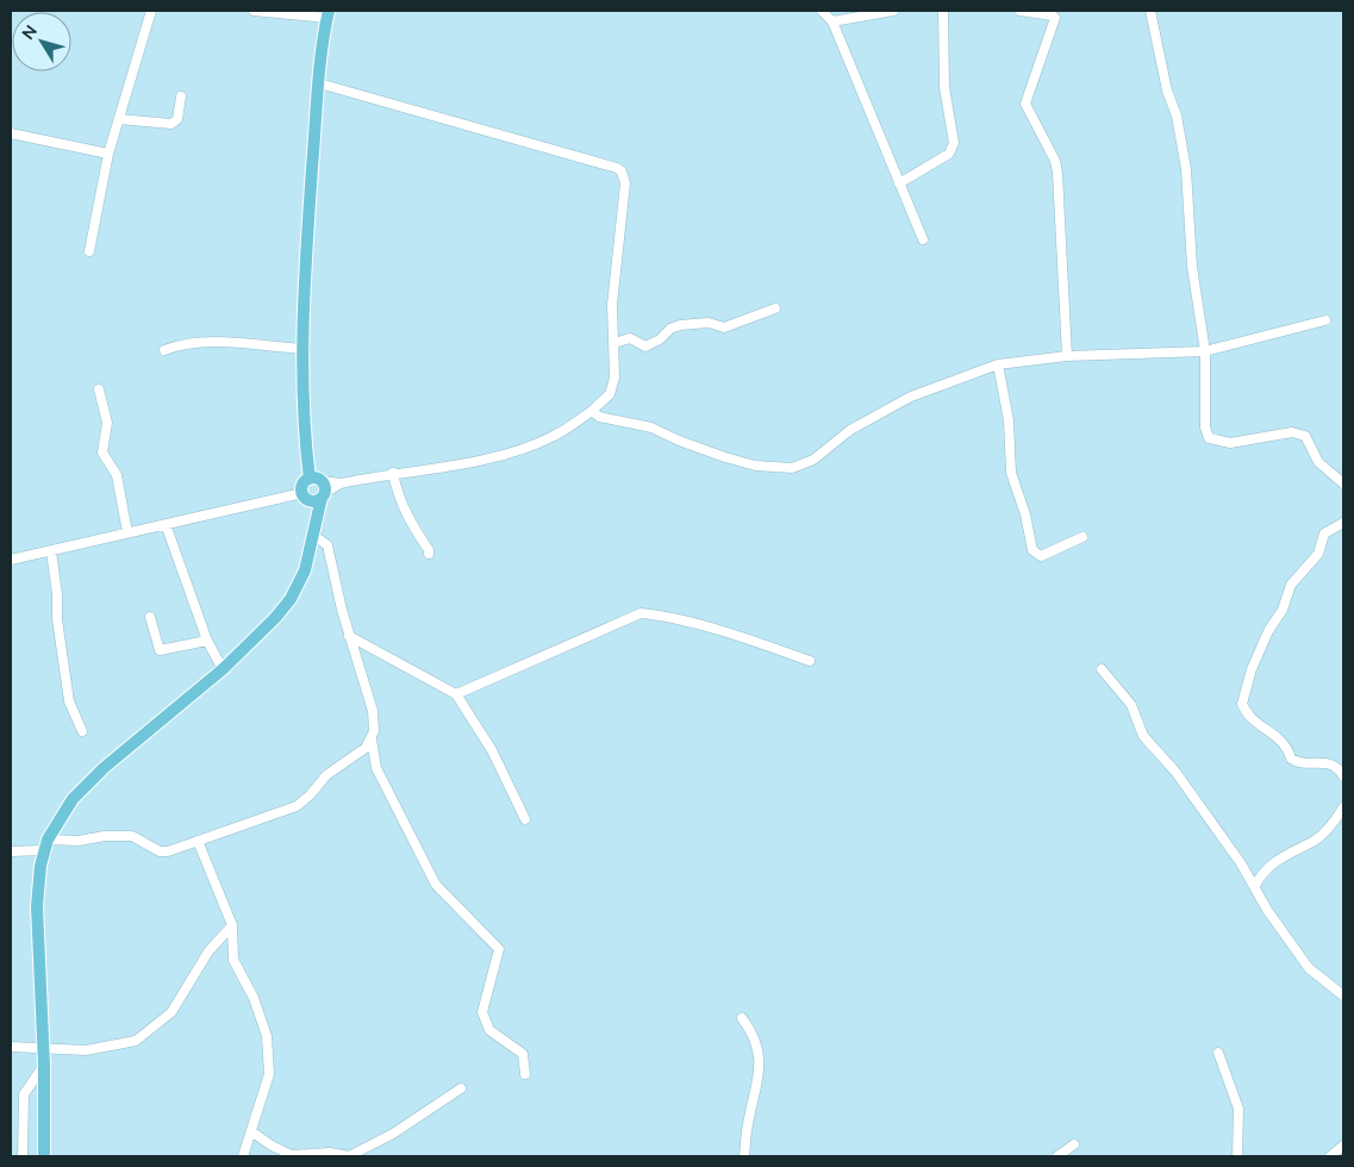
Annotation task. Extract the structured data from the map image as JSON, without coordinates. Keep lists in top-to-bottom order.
{
  "north": "top left"
}
